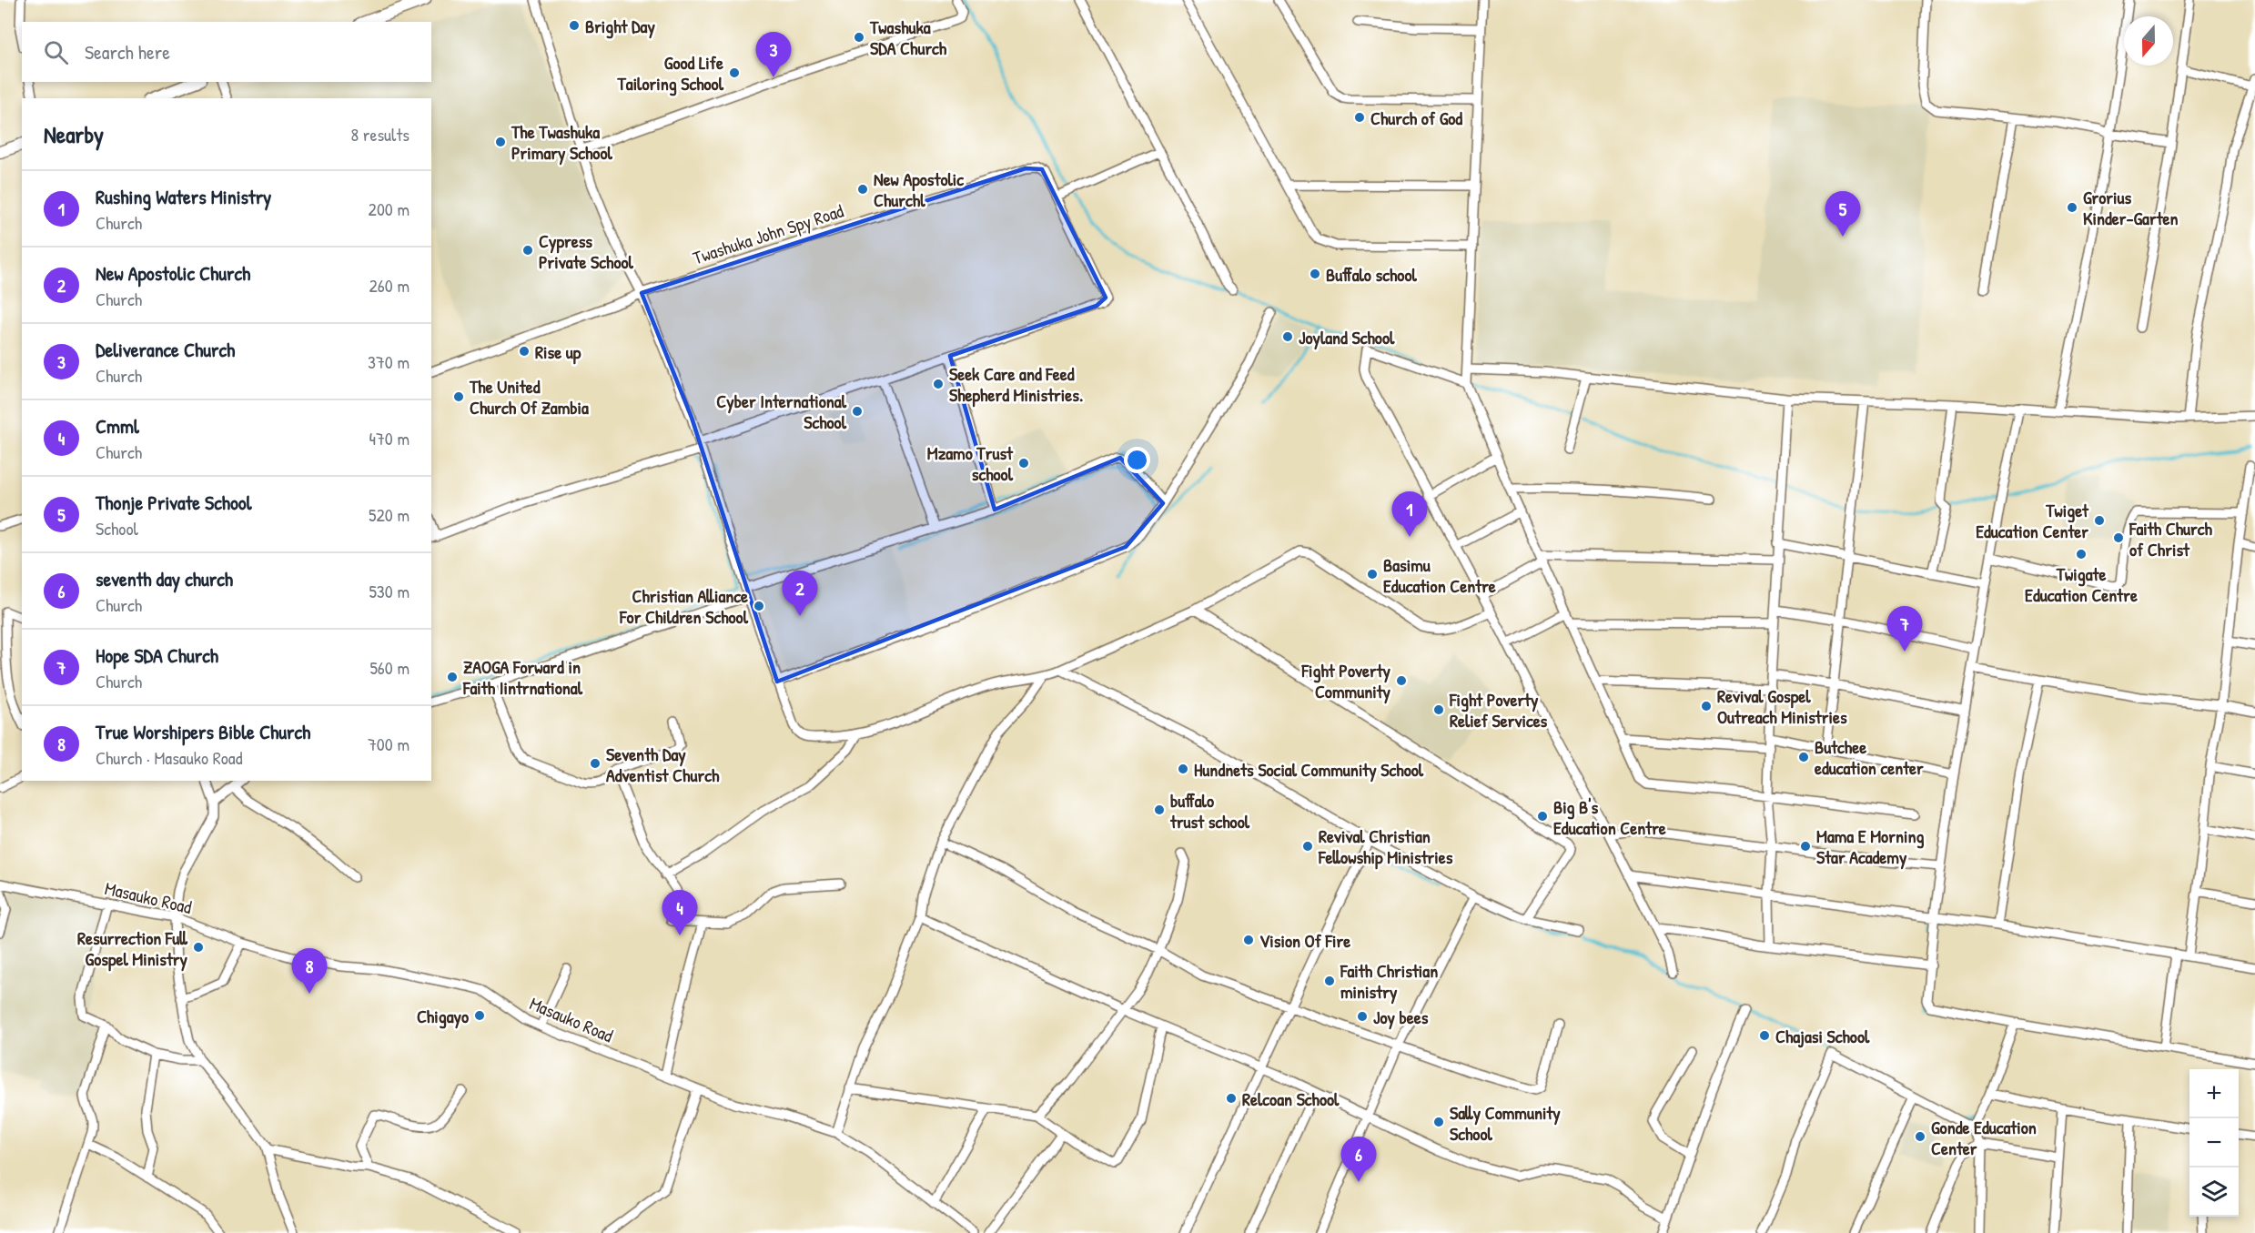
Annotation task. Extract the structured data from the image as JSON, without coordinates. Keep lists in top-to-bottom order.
{
  "streets": {
    "street": ["Twashuka John Spy Road", "Masauko Road"]
  },
  "places": [
    "Bright Day",
    "Twashuka SDA Church",
    "Good Life Tailoring School",
    "Church of God",
    "The Twashuka Primary School",
    "New Apostolic Churchl",
    "Grorius Kinder-Garten",
    "Cypress Private School",
    "Buffalo school",
    "Joyland School",
    "Rise up",
    "Seek Care and Feed Shepherd Ministries.",
    "The United Church Of Zambia",
    "Cyber International School",
    "Mzamo Trust school",
    "Twiget Education Center",
    "Faith Church of Christ",
    "Twigate Education Centre",
    "Basimu Education Centre",
    "Christian Alliance For Children School",
    "ZAOGA Forward in Faith Iintrnational",
    "Fight Poverty Community",
    "Revival Gospel Outreach Ministries",
    "Fight Poverty Relief Services",
    "Butchee education center",
    "Seventh Day Adventist Church",
    "Hundnets Social Community School",
    "buffalo trust school",
    "Big B's Education Centre",
    "Revival Christian Fellowship Ministries",
    "Mama E Morning Star Academy",
    "Vision Of Fire",
    "Resurrection Full Gospel Ministry",
    "Faith Christian ministry",
    "Chigayo",
    "Joy bees",
    "Chajasi School",
    "Relcoan School",
    "Sally Community School",
    "Gonde Education Center"
  ],
  "north": "bottom",
  "page": {
    "search": "Search here",
    "pins": [
      "3",
      "5",
      "1",
      "2",
      "7",
      "4",
      "8",
      "6"
    ],
    "heading": ["Nearby", "8 results"],
    "list": [
      {
        "mark": "1",
        "name": "Rushing Waters Ministry",
        "note": "Church",
        "value": "200 m"
      },
      {
        "mark": "2",
        "name": "New Apostolic Church",
        "note": "Church",
        "value": "260 m"
      },
      {
        "mark": "3",
        "name": "Deliverance Church",
        "note": "Church",
        "value": "370 m"
      },
      {
        "mark": "4",
        "name": "Cmml",
        "note": "Church",
        "value": "470 m"
      },
      {
        "mark": "5",
        "name": "Thonje Private School",
        "note": "School",
        "value": "520 m"
      },
      {
        "mark": "6",
        "name": "seventh day church",
        "note": "Church",
        "value": "530 m"
      },
      {
        "mark": "7",
        "name": "Hope SDA Church",
        "note": "Church",
        "value": "560 m"
      },
      {
        "mark": "8",
        "name": "True Worshipers Bible Church",
        "note": "Church · Masauko Road",
        "value": "700 m"
      }
    ],
    "map_buttons": ["+", "−"]
  }
}
